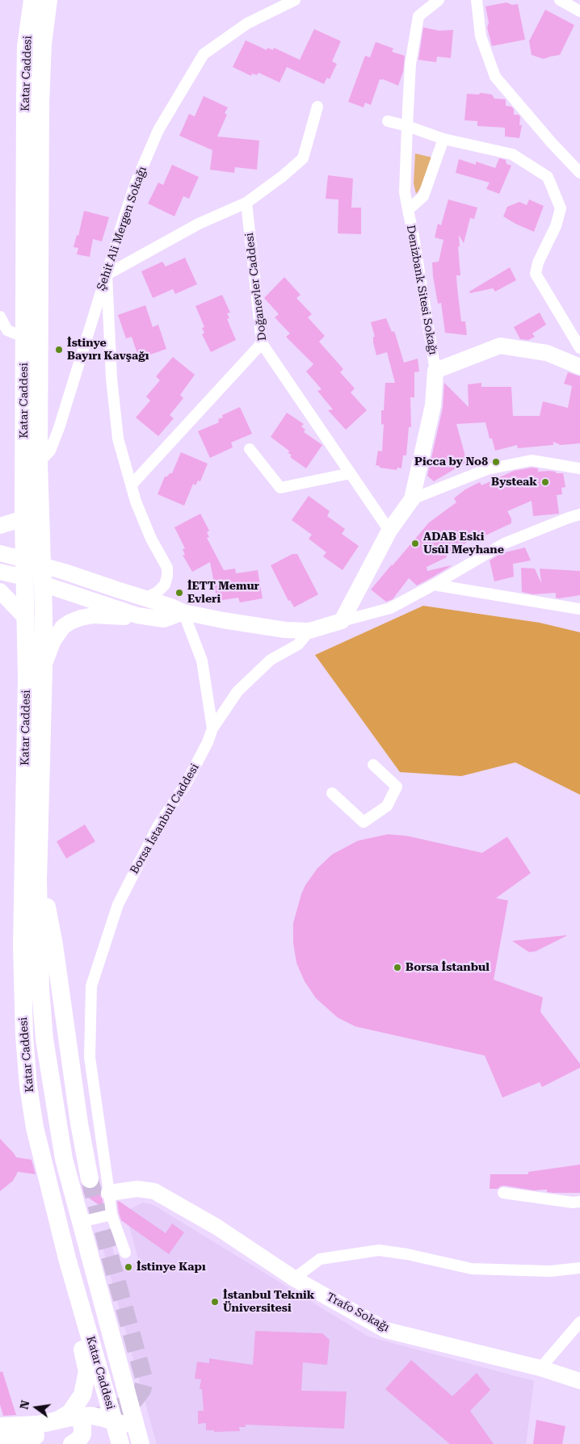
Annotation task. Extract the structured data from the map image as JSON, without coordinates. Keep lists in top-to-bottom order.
{
  "streets": {
    "main road": ["Katar Caddesi"],
    "street": [
      "Şehit Ali Mergen Sokağı",
      "Doğanevler Caddesi",
      "Denizbank Sitesi Sokağı",
      "Borsa İstanbul Caddesi",
      "Trafo Sokağı"
    ]
  },
  "crossings": [
    ["Katar Caddesi", "Şehit Ali Mergen Sokağı"],
    ["Borsa İstanbul Caddesi", "Trafo Sokağı"]
  ],
  "places": [
    "İstinye Bayırı Kavşağı",
    "Picca by No8",
    "Bysteak",
    "ADAB Eski Usûl Meyhane",
    "İETT Memur Evleri",
    "Borsa İstanbul",
    "İstinye Kapı",
    "İstanbul Teknik Üniversitesi"
  ],
  "north": "left"
}
